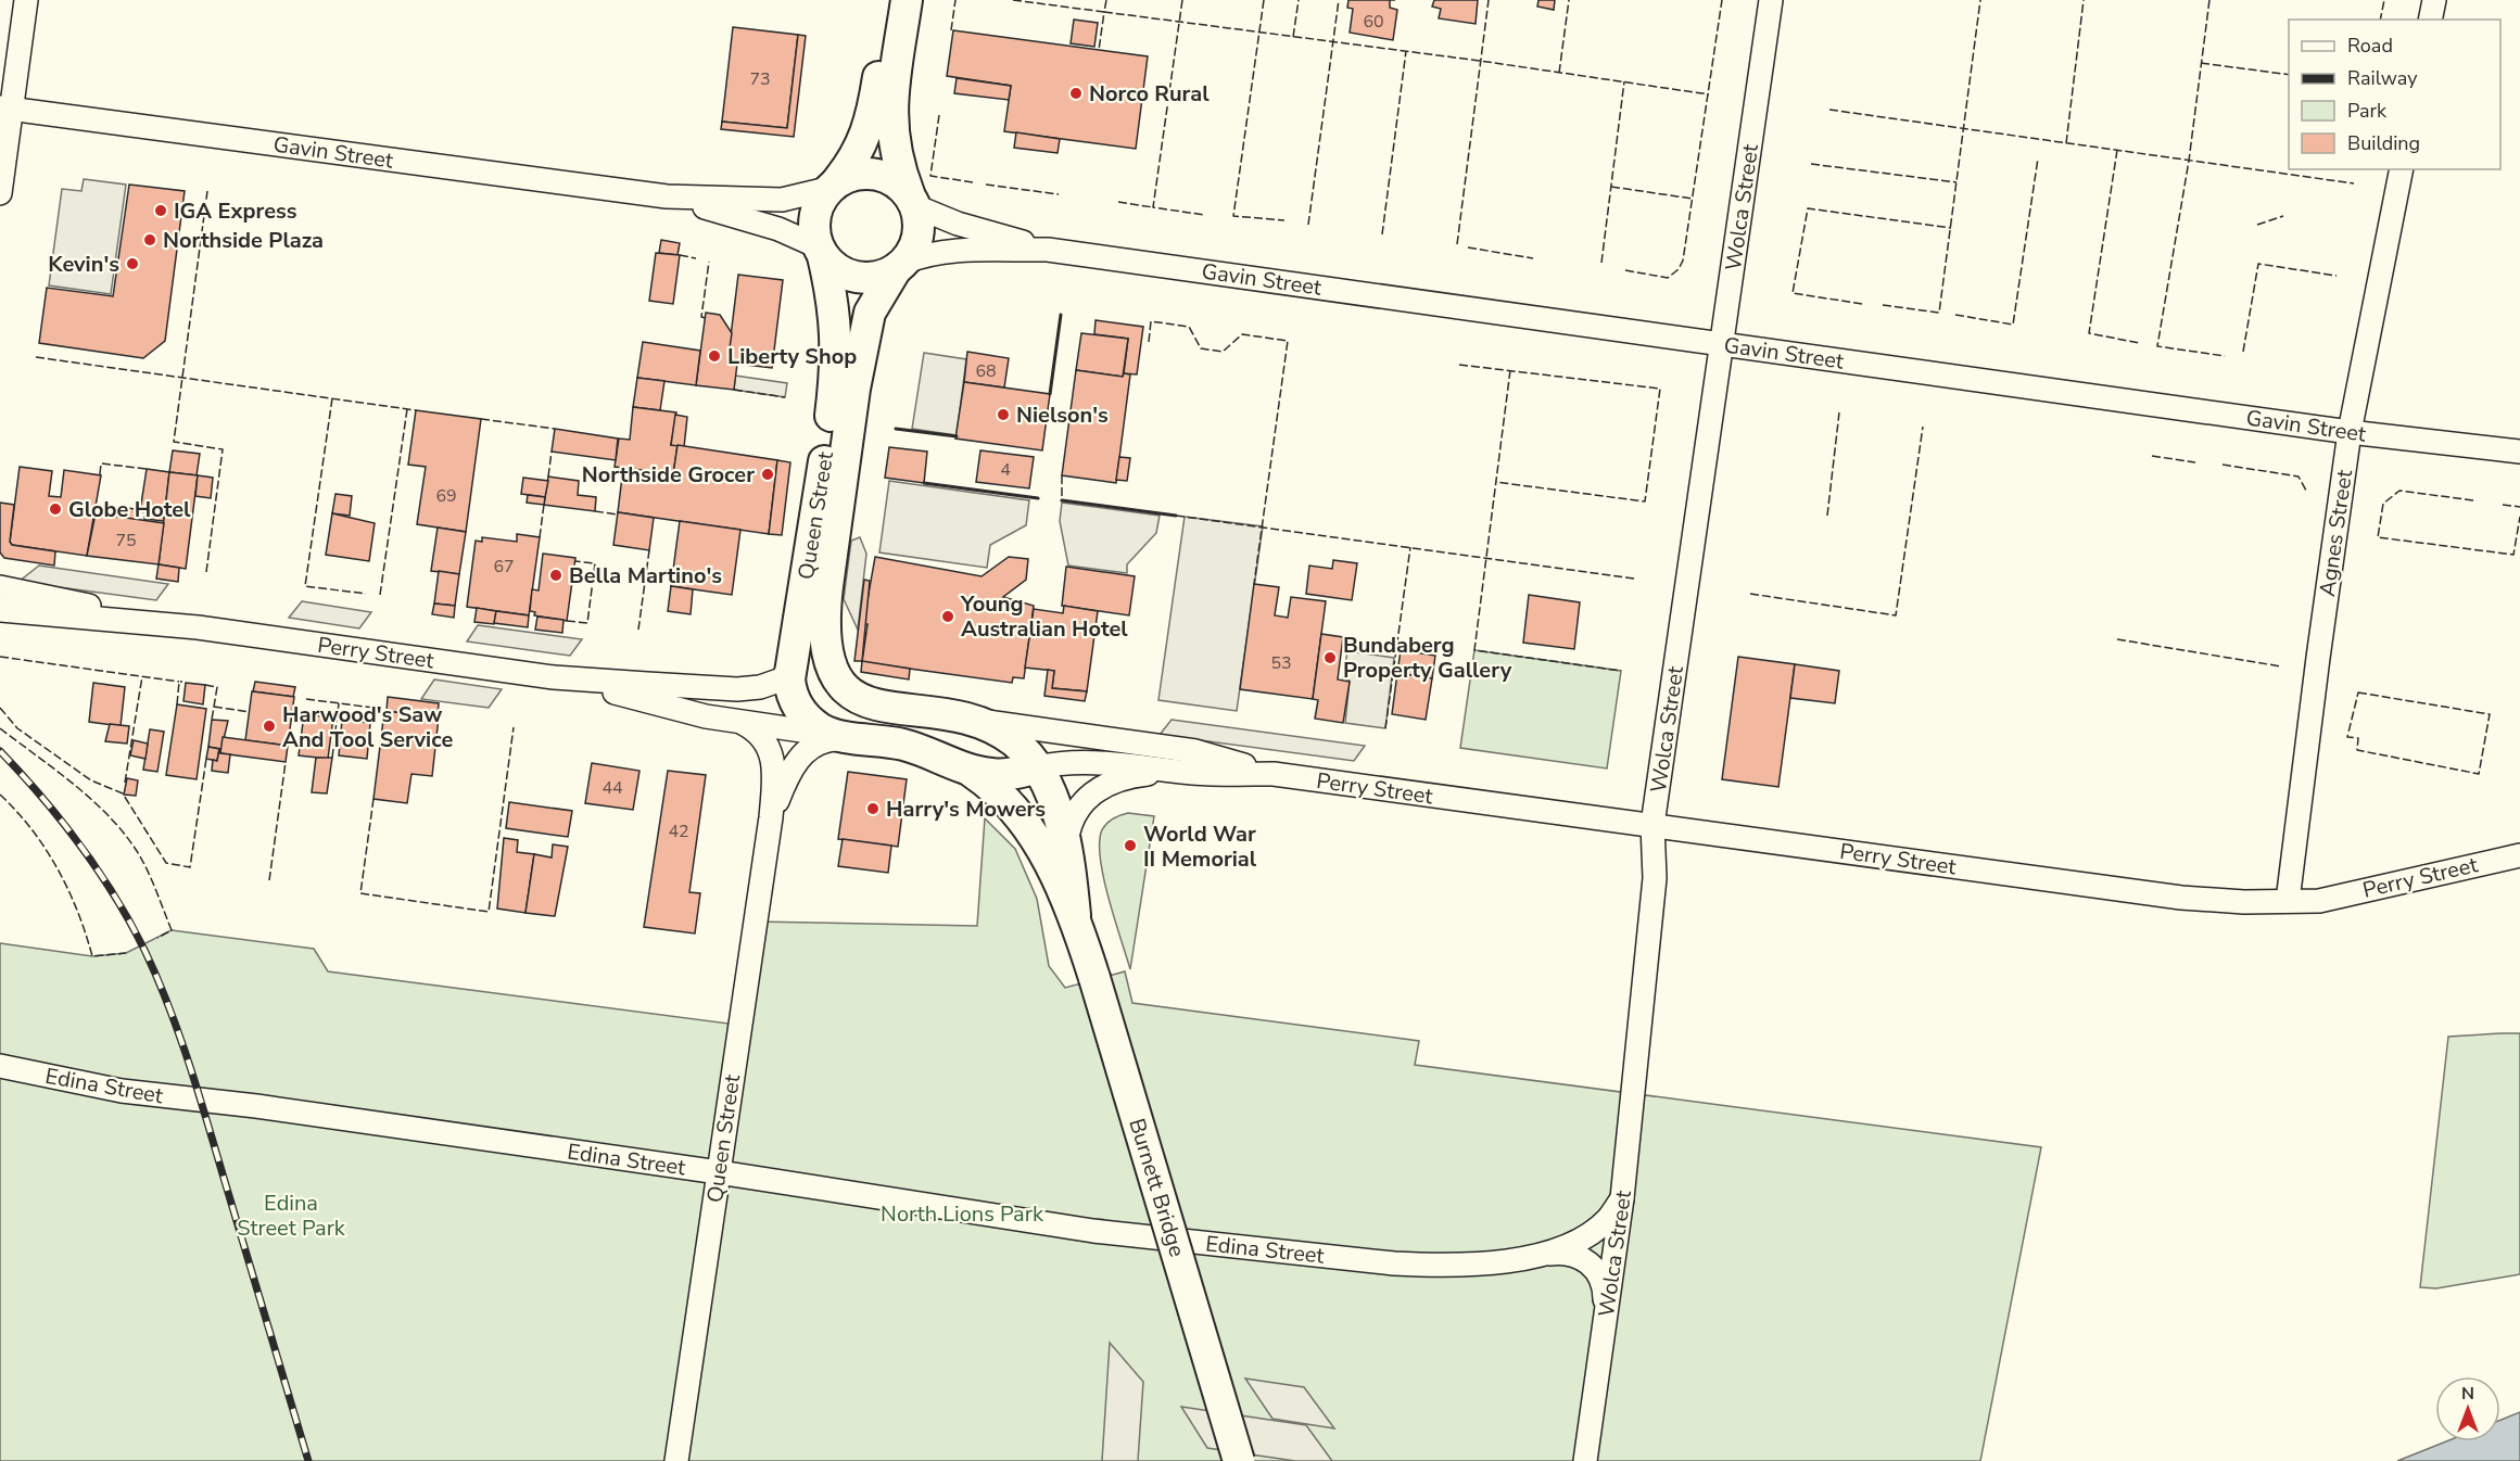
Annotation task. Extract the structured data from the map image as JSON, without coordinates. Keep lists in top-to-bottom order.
{
  "streets": {
    "main road": ["Queen Street", "Perry Street", "Burnett Bridge"],
    "street": [
      "Gavin Street",
      "Wolca Street",
      "Agnes Street",
      "Edina Street"
    ]
  },
  "crossings": [
    ["Gavin Street", "Wolca Street"],
    ["Gavin Street", "Queen Street"],
    ["Gavin Street", "Agnes Street"],
    ["Wolca Street", "Perry Street"],
    ["Wolca Street", "Edina Street"],
    ["Queen Street", "Perry Street"],
    ["Queen Street", "Edina Street"],
    ["Agnes Street", "Perry Street"],
    ["Perry Street", "Burnett Bridge"]
  ],
  "parks": ["Edina Street Park", "North Lions Park"],
  "places": [
    "Norco Rural",
    "IGA Express",
    "Northside Plaza",
    "Kevin's",
    "Liberty Shop",
    "Nielson's",
    "Northside Grocer",
    "Globe Hotel",
    "Bella Martino's",
    "Young Australian Hotel",
    "Bundaberg Property Gallery",
    "Harwood's Saw And Tool Service",
    "Harry's Mowers",
    "World War II Memorial"
  ],
  "house_numbers": [
    "60",
    "73",
    "68",
    "4",
    "69",
    "75",
    "67",
    "53",
    "44",
    "42"
  ],
  "legend": [
    "Road",
    "Railway",
    "Park",
    "Building"
  ],
  "north": "top"
}
